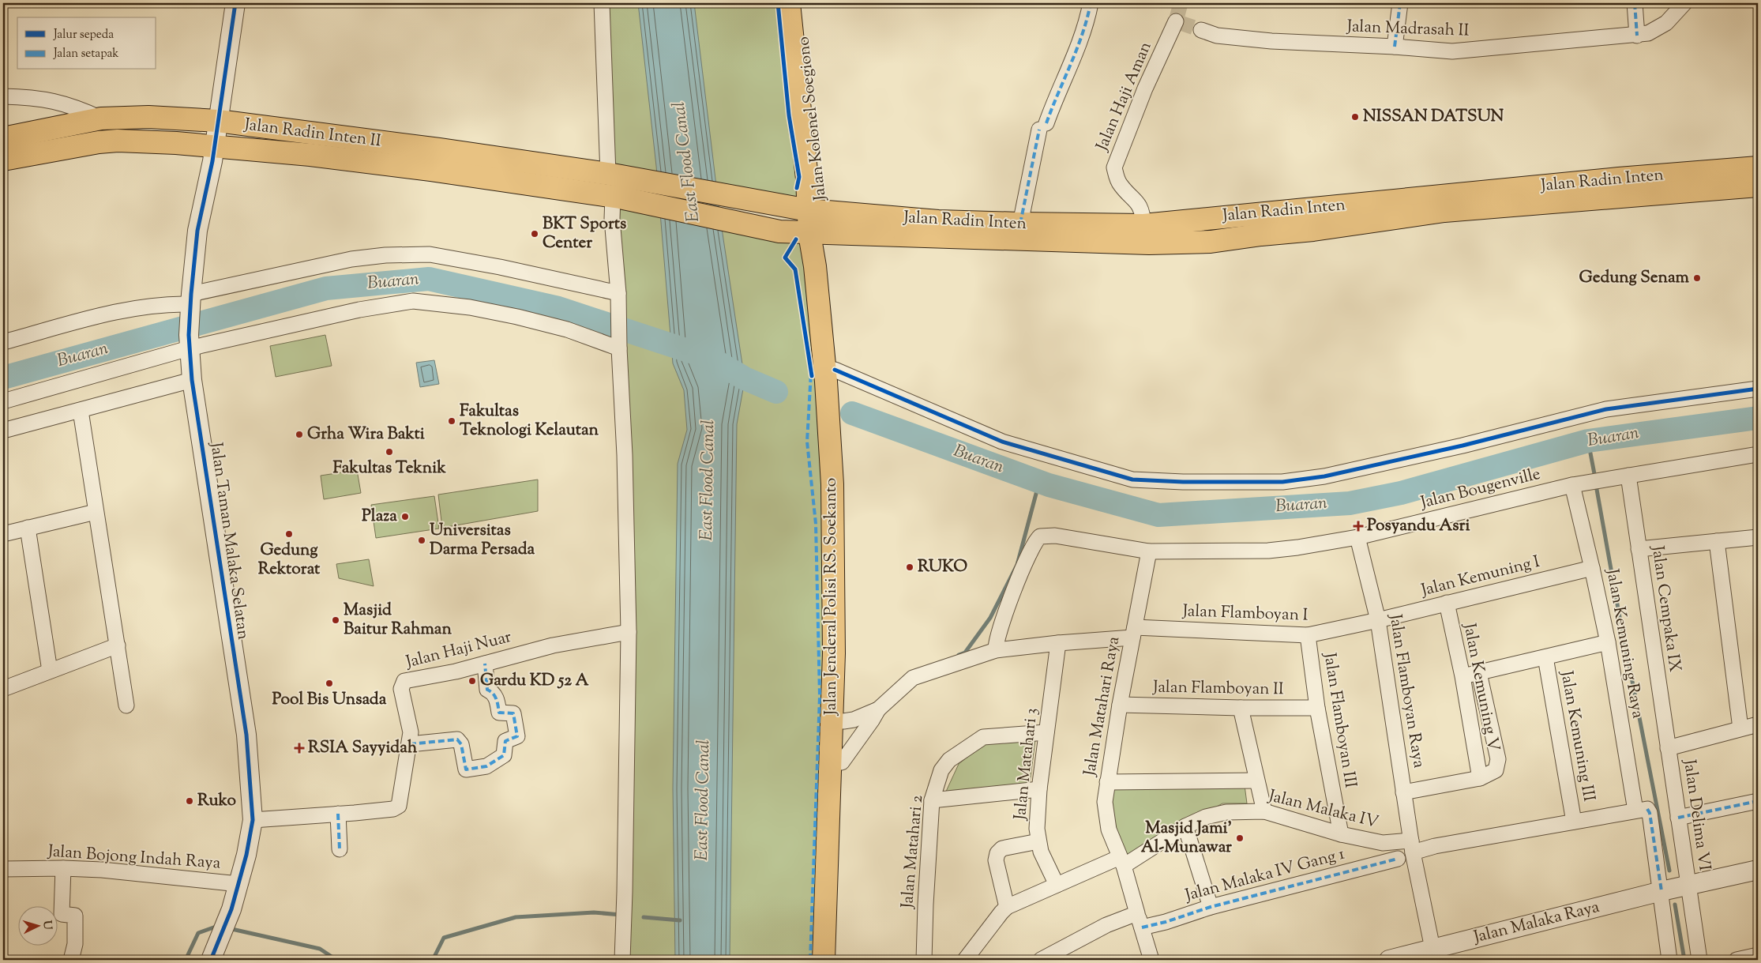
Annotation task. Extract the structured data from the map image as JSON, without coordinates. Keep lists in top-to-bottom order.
{
  "streets": {
    "main road": [
      "Jalan Kolonel Soegiono",
      "Jalan Radin Inten II",
      "Jalan Radin Inten",
      "Jalan Jenderal Polisi RS. Soekanto"
    ],
    "street": [
      "Jalan Madrasah II",
      "Jalan Haji Aman",
      "Jalan Bougenville",
      "Jalan Taman Malaka Selatan",
      "Jalan Kemuning I",
      "Jalan Cempaka IX",
      "Jalan Flamboyan I",
      "Jalan Kemuning Raya",
      "Jalan Haji Nuar",
      "Jalan Kemuning V",
      "Jalan Flamboyan II",
      "Jalan Flamboyan Raya",
      "Jalan Matahari Raya",
      "Jalan Flamboyan III",
      "Jalan Kemuning III",
      "Jalan Matahari 3",
      "Jalan Malaka IV",
      "Jalan Delima VI",
      "Jalan Matahari 2",
      "Jalan Bojong Indah Raya",
      "Jalan Malaka IV Gang 1",
      "Jalan Malaka Raya"
    ]
  },
  "crossings": [
    ["Jalan Haji Aman", "Jalan Radin Inten"],
    ["Jalan Kolonel Soegiono", "Jalan Radin Inten"],
    ["Jalan Kolonel Soegiono", "Jalan Jenderal Polisi RS. Soekanto"],
    ["Jalan Radin Inten II", "Jalan Radin Inten"],
    ["Jalan Radin Inten II", "Jalan Taman Malaka Selatan"],
    ["Jalan Radin Inten", "Jalan Jenderal Polisi RS. Soekanto"],
    ["Jalan Bougenville", "Jalan Cempaka IX"],
    ["Jalan Bougenville", "Jalan Kemuning Raya"],
    ["Jalan Bougenville", "Jalan Flamboyan Raya"],
    ["Jalan Bougenville", "Jalan Matahari Raya"],
    ["Jalan Taman Malaka Selatan", "Jalan Haji Nuar"],
    ["Jalan Taman Malaka Selatan", "Jalan Bojong Indah Raya"],
    ["Jalan Kemuning I", "Jalan Flamboyan I"],
    ["Jalan Kemuning I", "Jalan Kemuning Raya"],
    ["Jalan Kemuning I", "Jalan Kemuning V"],
    ["Jalan Kemuning I", "Jalan Flamboyan Raya"],
    ["Jalan Cempaka IX", "Jalan Delima VI"],
    ["Jalan Flamboyan I", "Jalan Flamboyan Raya"],
    ["Jalan Flamboyan I", "Jalan Matahari Raya"],
    ["Jalan Flamboyan I", "Jalan Flamboyan III"],
    ["Jalan Flamboyan I", "Jalan Matahari 3"],
    ["Jalan Kemuning Raya", "Jalan Malaka IV"],
    ["Jalan Flamboyan II", "Jalan Matahari Raya"],
    ["Jalan Flamboyan II", "Jalan Flamboyan III"],
    ["Jalan Flamboyan Raya", "Jalan Malaka IV"],
    ["Jalan Matahari Raya", "Jalan Malaka IV"],
    ["Jalan Flamboyan III", "Jalan Malaka IV"],
    ["Jalan Kemuning III", "Jalan Malaka IV"],
    ["Jalan Matahari 3", "Jalan Malaka IV"],
    ["Jalan Matahari 3", "Jalan Matahari 2"],
    ["Jalan Delima VI", "Jalan Malaka Raya"]
  ],
  "water": ["East Flood Canal", "Buaran"],
  "places": {
    "other": [
      "NISSAN DATSUN",
      "BKT Sports Center",
      "Gedung Senam",
      "Fakultas Teknologi Kelautan",
      "Grha Wira Bakti",
      "Fakultas Teknik",
      "Plaza",
      "Gedung Rektorat",
      "Universitas Darma Persada",
      "RUKO",
      "Masjid Baitur Rahman",
      "Gardu KD 52 A",
      "Pool Bis Unsada",
      "Ruko",
      "Masjid Jami' Al-Munawar"
    ],
    "health": ["Posyandu Asri", "RSIA Sayyidah"]
  },
  "legend": ["Jalur sepeda", "Jalan setapak"],
  "north": "right"
}
